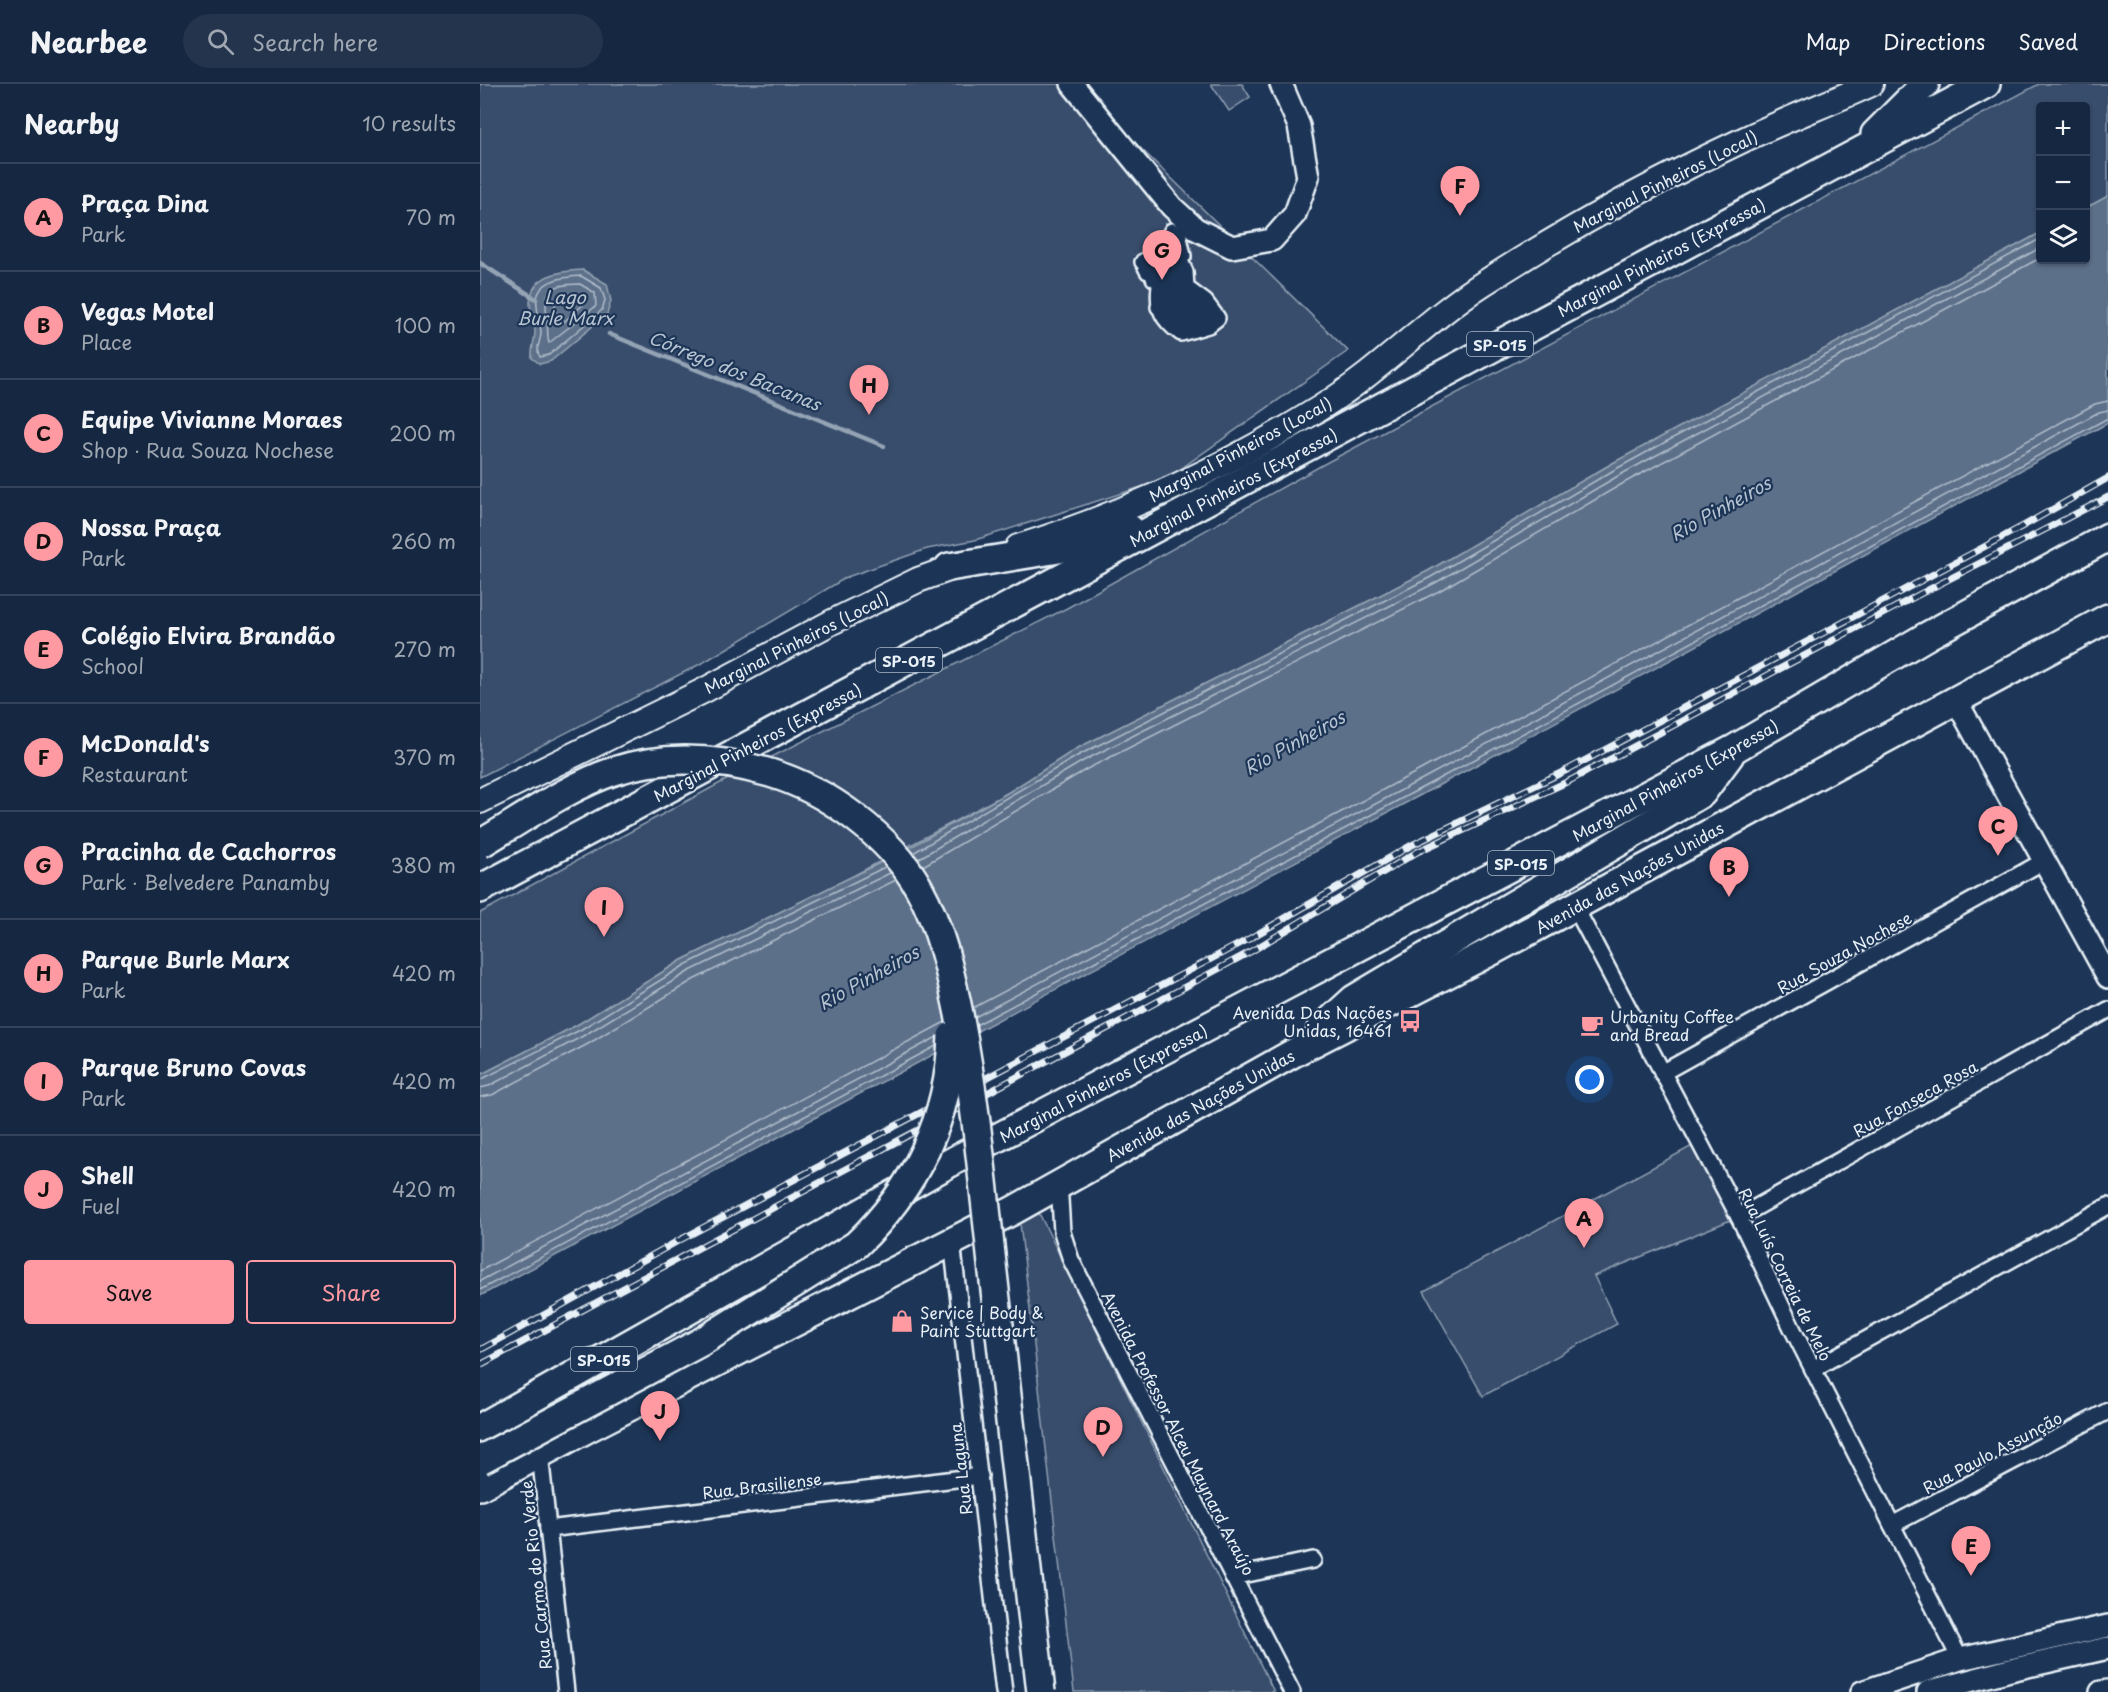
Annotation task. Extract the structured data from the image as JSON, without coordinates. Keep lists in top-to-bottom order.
{
  "streets": {
    "highway": ["Marginal Pinheiros (Expressa)", "SP-015", "Avenida das Nações Unidas"],
    "main road": ["Marginal Pinheiros (Local)"],
    "street": [
      "Rua Souza Nochese",
      "Rua Fonseca Rosa",
      "Rua Luís Correia de Melo",
      "Avenida Professor Alceu Maynard Araújo",
      "Rua Paulo Assunção",
      "Rua Laguna",
      "Rua Brasiliense",
      "Rua Carmo do Rio Verde"
    ]
  },
  "crossings": [
    ["Avenida das Nações Unidas", "Rua Luís Correia de Melo"],
    ["Avenida das Nações Unidas", "Avenida Professor Alceu Maynard Araújo"],
    ["Avenida das Nações Unidas", "Rua Laguna"],
    ["Avenida das Nações Unidas", "Rua Carmo do Rio Verde"],
    ["Rua Souza Nochese", "Rua Luís Correia de Melo"],
    ["Rua Fonseca Rosa", "Rua Luís Correia de Melo"],
    ["Rua Luís Correia de Melo", "Rua Paulo Assunção"],
    ["Rua Laguna", "Rua Brasiliense"],
    ["Rua Brasiliense", "Rua Carmo do Rio Verde"]
  ],
  "water": ["Lago Burle Marx", "Córrego dos Bacanas", "Rio Pinheiros"],
  "places": {
    "bus stop": ["Avenida Das Nações Unidas, 16461"],
    "cafe": ["Urbanity Coffee and Bread"],
    "shop": ["Service | Body & Paint Stuttgart"]
  },
  "page": {
    "header": "Nearbee",
    "search": "Search here",
    "nav": ["Map", "Directions", "Saved"],
    "heading": ["Nearby", "10 results"],
    "map_buttons": ["+", "−"],
    "list": [
      {
        "mark": "A",
        "name": "Praça Dina",
        "note": "Park",
        "value": "70 m"
      },
      {
        "mark": "B",
        "name": "Vegas Motel",
        "note": "Place",
        "value": "100 m"
      },
      {
        "mark": "C",
        "name": "Equipe Vivianne Moraes",
        "note": "Shop · Rua Souza Nochese",
        "value": "200 m"
      },
      {
        "mark": "D",
        "name": "Nossa Praça",
        "note": "Park",
        "value": "260 m"
      },
      {
        "mark": "E",
        "name": "Colégio Elvira Brandão",
        "note": "School",
        "value": "270 m"
      },
      {
        "mark": "F",
        "name": "McDonald's",
        "note": "Restaurant",
        "value": "370 m"
      },
      {
        "mark": "G",
        "name": "Pracinha de Cachorros",
        "note": "Park · Belvedere Panamby",
        "value": "380 m"
      },
      {
        "mark": "H",
        "name": "Parque Burle Marx",
        "note": "Park",
        "value": "420 m"
      },
      {
        "mark": "I",
        "name": "Parque Bruno Covas",
        "note": "Park",
        "value": "420 m"
      },
      {
        "mark": "J",
        "name": "Shell",
        "note": "Fuel",
        "value": "420 m"
      }
    ],
    "pins": [
      "F",
      "G",
      "H",
      "C",
      "B",
      "I",
      "A",
      "J",
      "D",
      "E"
    ],
    "buttons": ["Save", "Share"]
  }
}
